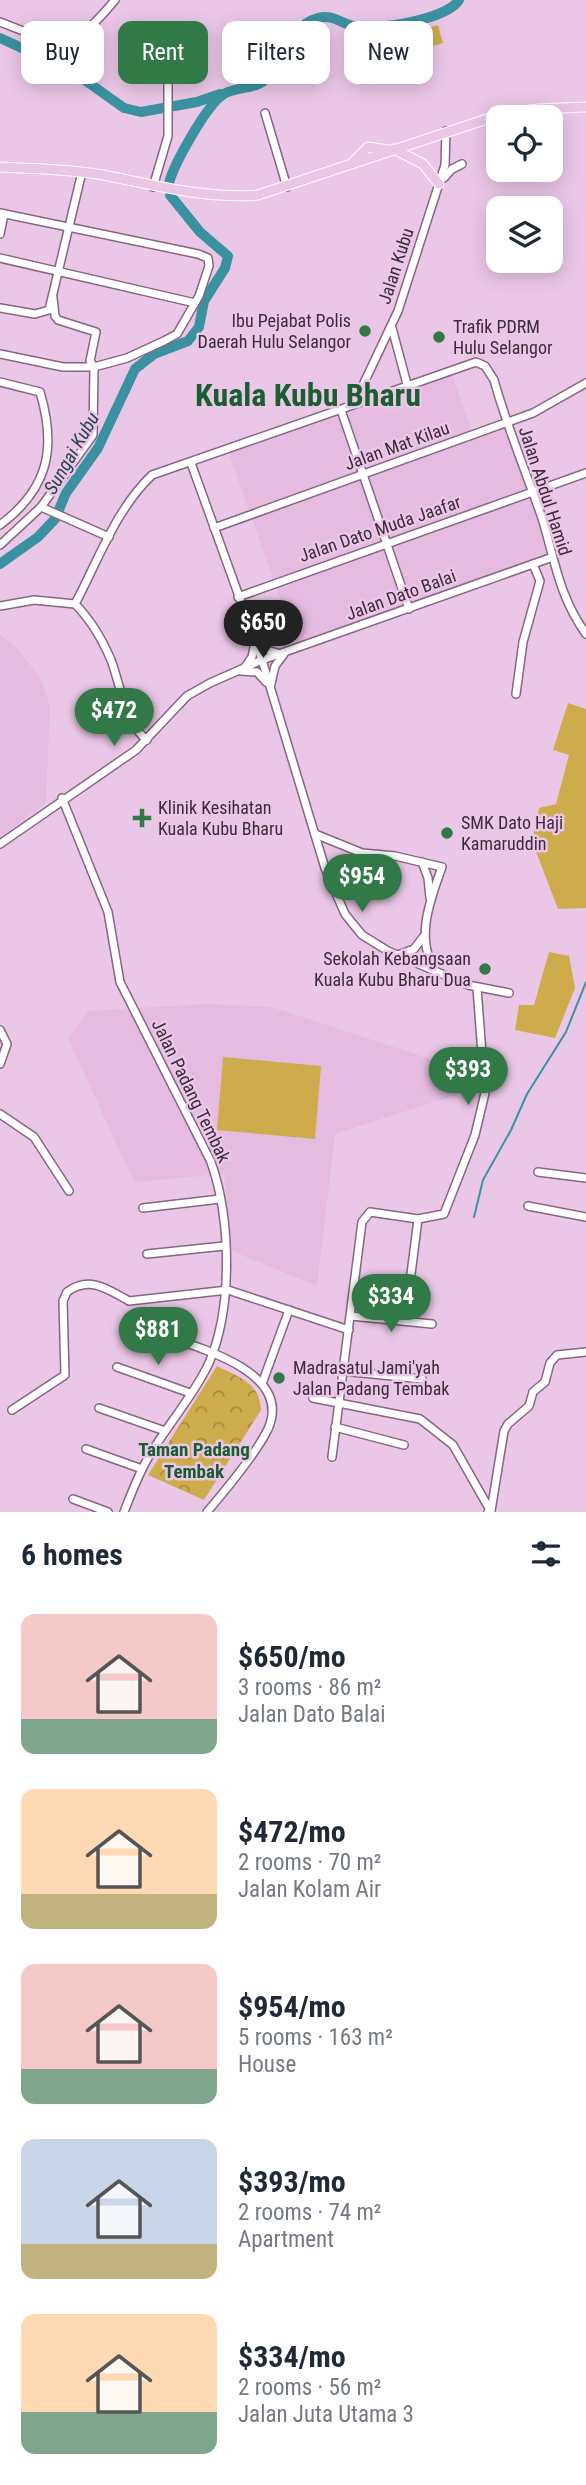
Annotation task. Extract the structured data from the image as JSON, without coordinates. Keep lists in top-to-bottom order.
{
  "streets": {
    "street": [
      "Jalan Kubu",
      "Jalan Mat Kilau",
      "Jalan Abdul Hamid",
      "Jalan Dato Muda Jaafar",
      "Jalan Dato Balai",
      "Jalan Padang Tembak"
    ]
  },
  "crossings": [
    ["Jalan Mat Kilau", "Jalan Abdul Hamid"],
    ["Jalan Abdul Hamid", "Jalan Dato Muda Jaafar"],
    ["Jalan Abdul Hamid", "Jalan Dato Balai"],
    ["Jalan Dato Balai", "Jalan Padang Tembak"]
  ],
  "districts": ["Kuala Kubu Bharu", "Taman Padang Tembak"],
  "water": ["Sungai Kubu"],
  "places": {
    "other": [
      "Ibu Pejabat Polis Daerah Hulu Selangor",
      "Trafik PDRM Hulu Selangor",
      "SMK Dato Haji Kamaruddin",
      "Sekolah Kebangsaan Kuala Kubu Bharu Dua",
      "Madrasatul Jami'yah Jalan Padang Tembak"
    ],
    "health": ["Klinik Kesihatan Kuala Kubu Bharu"]
  },
  "page": {
    "chip": [
      "Buy",
      "Rent",
      "Filters",
      "New"
    ],
    "price": [
      "$650",
      "$472",
      "$954",
      "$393",
      "$334",
      "$881"
    ],
    "heading": "6 homes",
    "list": [
      {
        "name": "$650/mo",
        "note": "3 rooms · 86 m² · Jalan Dato Balai"
      },
      {
        "name": "$472/mo",
        "note": "2 rooms · 70 m² · Jalan Kolam Air"
      },
      {
        "name": "$954/mo",
        "note": "5 rooms · 163 m² · House"
      },
      {
        "name": "$393/mo",
        "note": "2 rooms · 74 m² · Apartment"
      },
      {
        "name": "$334/mo",
        "note": "2 rooms · 56 m² · Jalan Juta Utama 3"
      }
    ]
  }
}
